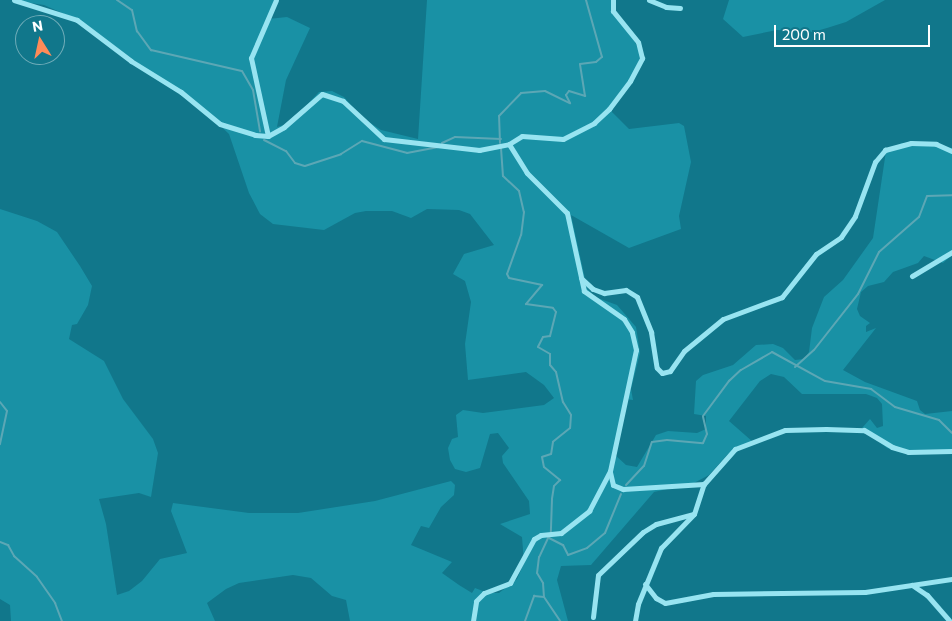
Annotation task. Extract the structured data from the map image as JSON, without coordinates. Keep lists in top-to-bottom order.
{
  "scale_bar": "200 m",
  "north": "top"
}
